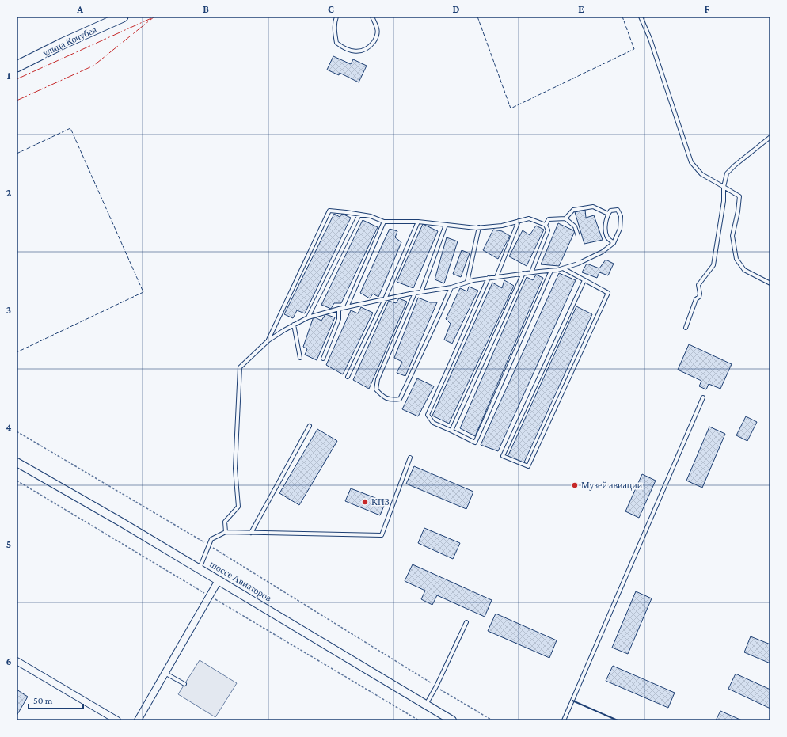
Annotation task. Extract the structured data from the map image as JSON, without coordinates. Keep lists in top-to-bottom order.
{
  "streets": {
    "main road": ["улица Кочубея"],
    "street": ["шоссе Авиаторов"]
  },
  "places": ["Музей авиации", "КПЗ"],
  "scale_bar": "50 m",
  "grid": {
    "columns": [
      "A",
      "B",
      "C",
      "D",
      "E",
      "F"
    ],
    "rows": [
      "1",
      "2",
      "3",
      "4",
      "5",
      "6"
    ]
  }
}
